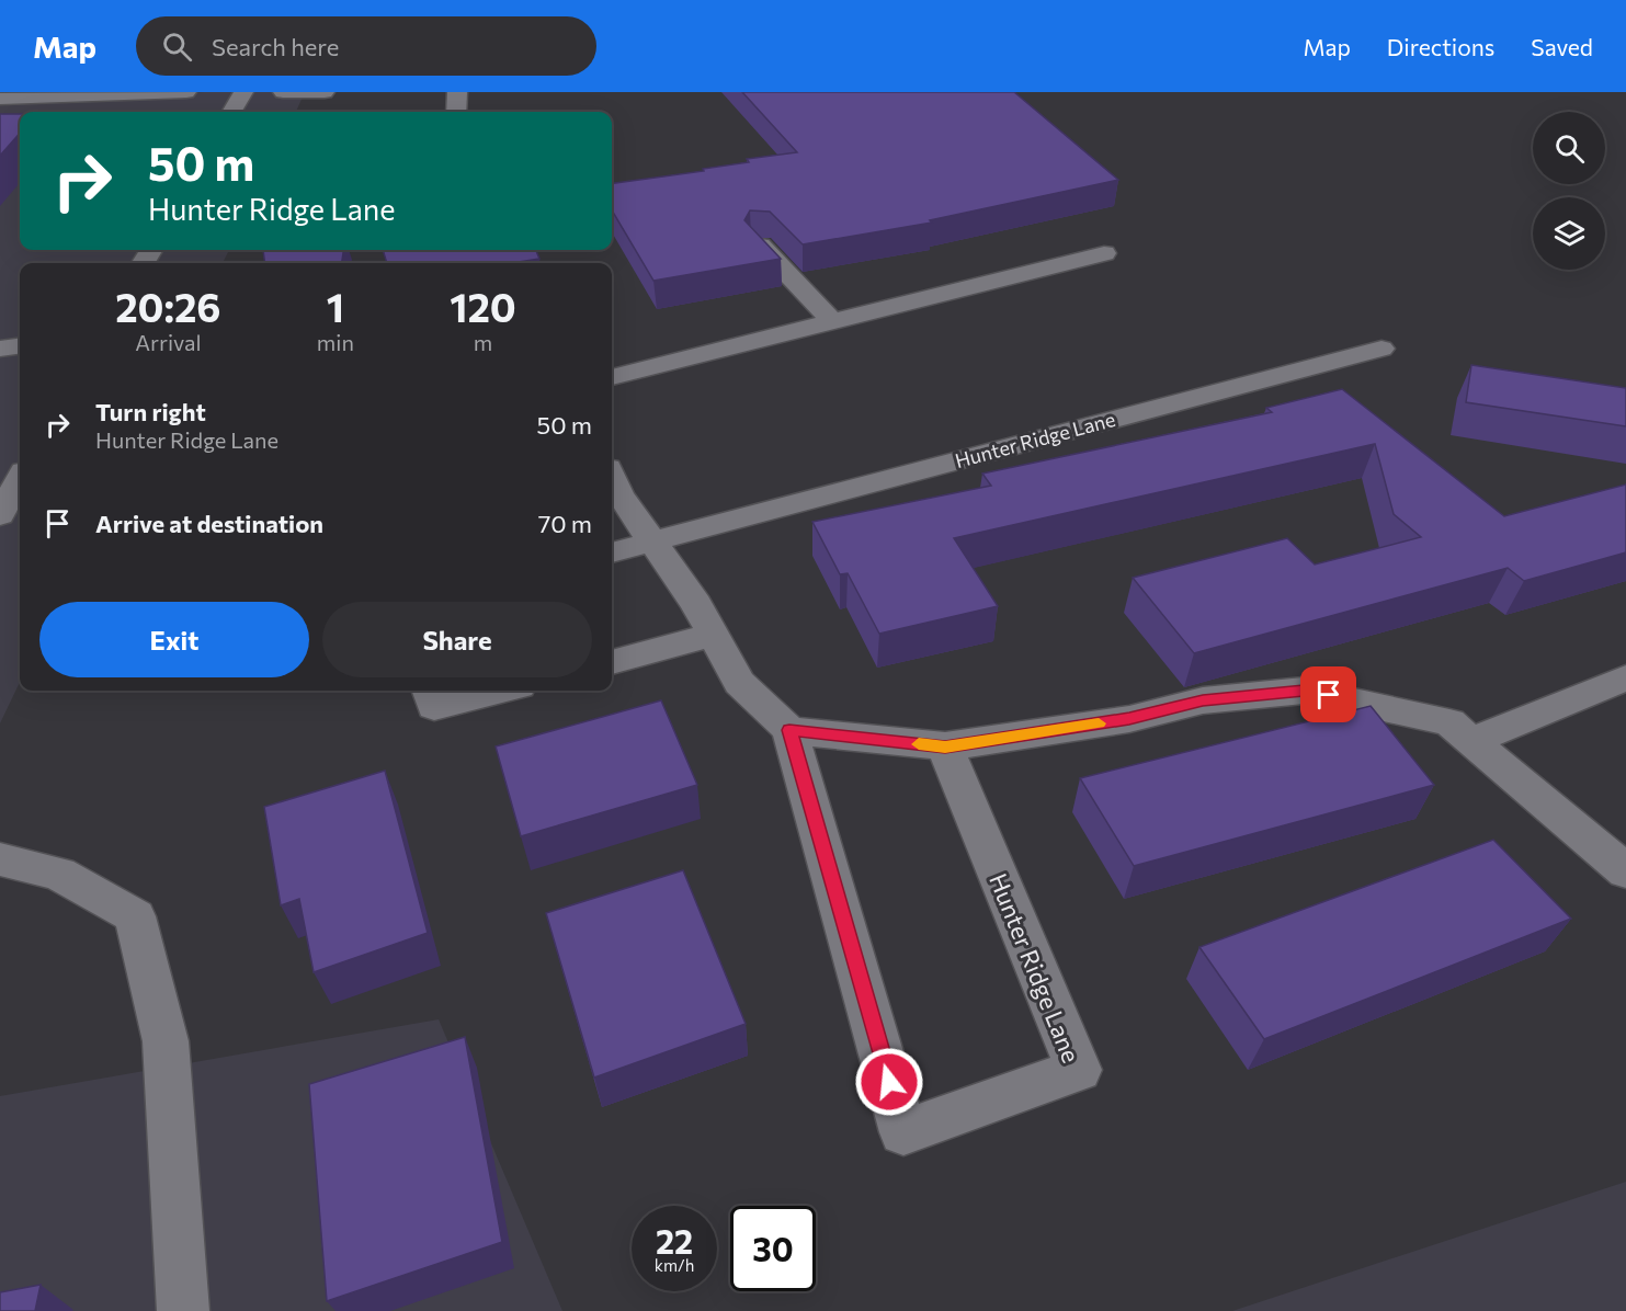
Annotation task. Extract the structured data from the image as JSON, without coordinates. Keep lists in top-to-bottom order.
{
  "streets": {
    "street": ["Hunter Ridge Lane"]
  },
  "page": {
    "header": "Map",
    "search": "Search here",
    "nav": ["Map", "Directions", "Saved"],
    "turn": ["50 m", "Hunter Ridge Lane"],
    "eta": [
      "20:26",
      "Arrival",
      "1",
      "min",
      "120",
      "m"
    ],
    "list": [
      {
        "name": "Turn right",
        "note": "Hunter Ridge Lane",
        "value": "50 m"
      },
      {
        "name": "Arrive at destination",
        "value": "70 m"
      }
    ],
    "buttons": ["Exit", "Share"],
    "speed": "22 km/h",
    "limit": "30"
  }
}
